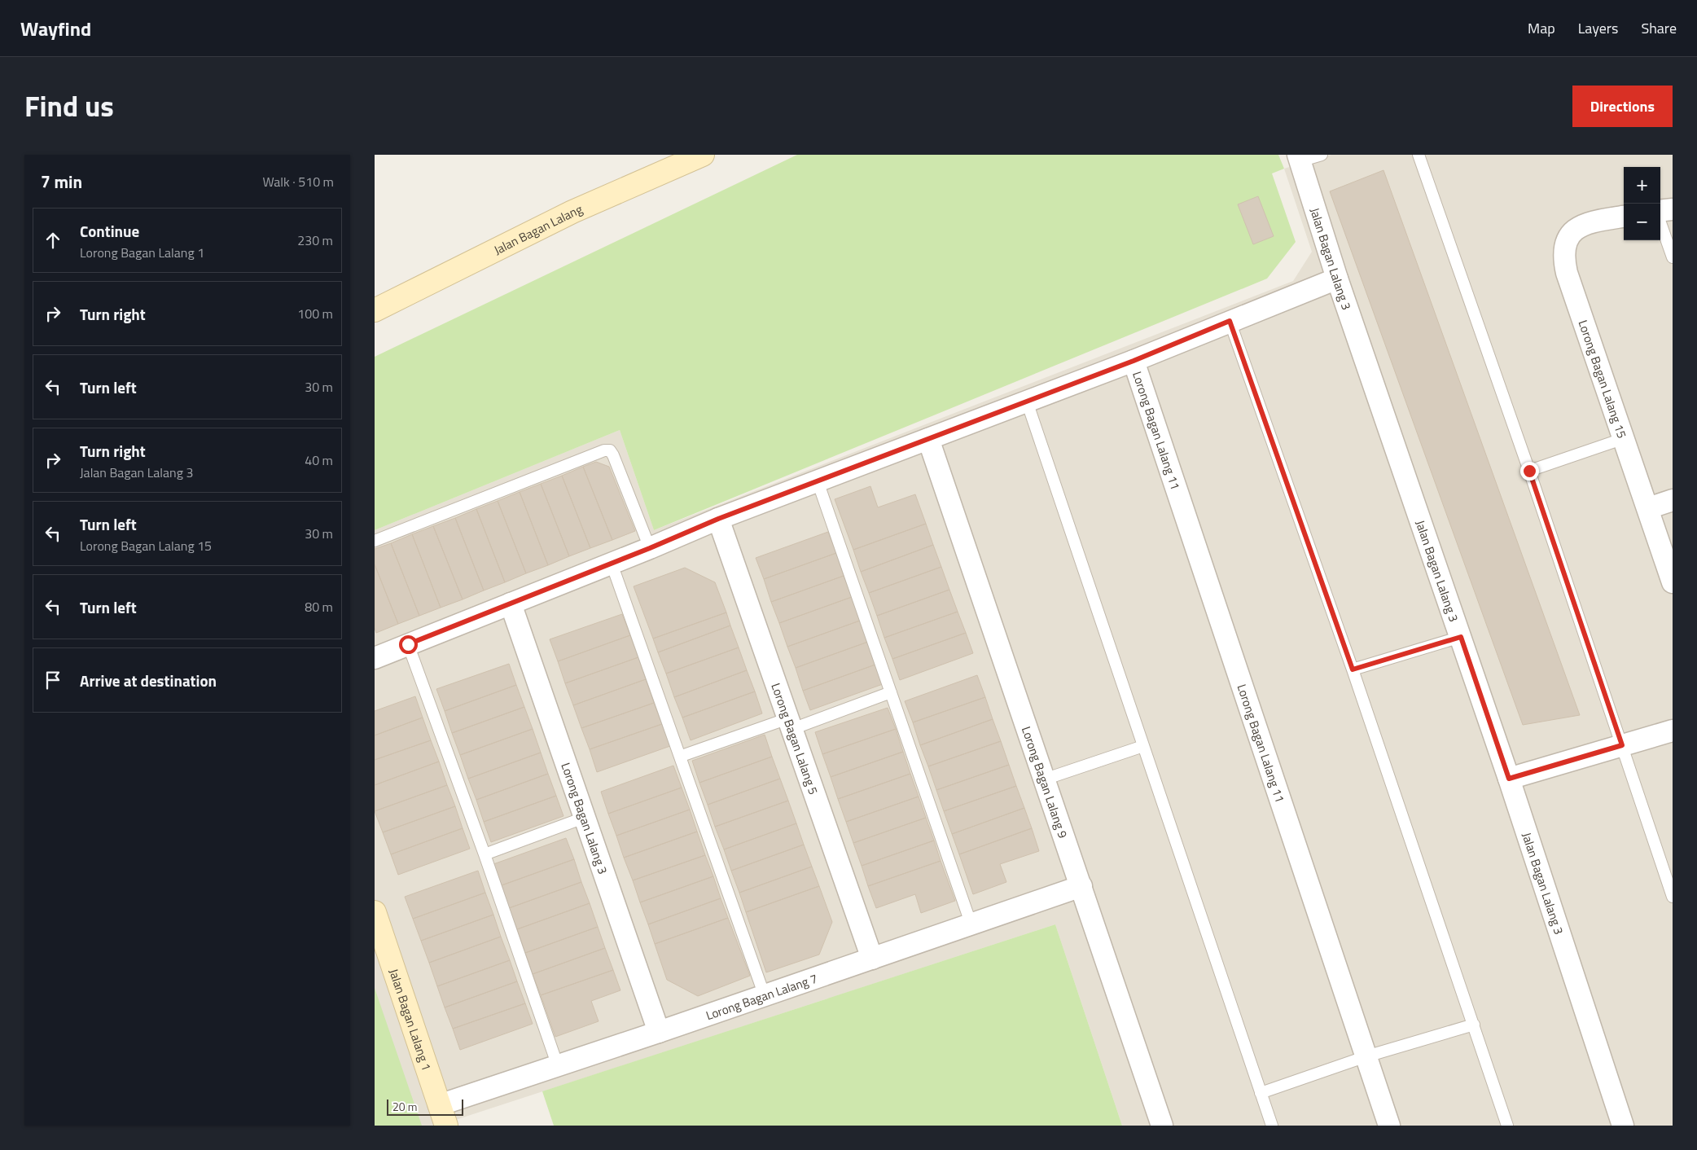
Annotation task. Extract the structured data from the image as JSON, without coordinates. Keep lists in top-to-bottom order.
{
  "streets": {
    "main road": ["Jalan Bagan Lalang", "Jalan Bagan Lalang 1"],
    "street": [
      "Jalan Bagan Lalang 3",
      "Lorong Bagan Lalang 15",
      "Lorong Bagan Lalang 11",
      "Lorong Bagan Lalang 5",
      "Lorong Bagan Lalang 9",
      "Lorong Bagan Lalang 3",
      "Lorong Bagan Lalang 7"
    ]
  },
  "crossings": [
    ["Lorong Bagan Lalang 5", "Lorong Bagan Lalang 7"],
    ["Lorong Bagan Lalang 9", "Lorong Bagan Lalang 7"],
    ["Lorong Bagan Lalang 3", "Lorong Bagan Lalang 7"],
    ["Lorong Bagan Lalang 7", "Jalan Bagan Lalang 1"]
  ],
  "scale_bar": "20 m",
  "page": {
    "header": "Wayfind",
    "nav": ["Map", "Layers", "Share"],
    "title": "Find us",
    "buttons": "Directions",
    "heading": ["7 min", "Walk · 510 m"],
    "map_buttons": ["+", "−"],
    "list": [
      ["Continue", "Lorong Bagan Lalang 1", "230 m"],
      ["Turn right", "100 m"],
      ["Turn left", "30 m"],
      ["Turn right", "Jalan Bagan Lalang 3", "40 m"],
      ["Turn left", "Lorong Bagan Lalang 15", "30 m"],
      ["Turn left", "80 m"],
      "Arrive at destination"
    ],
    "scale": "20 m"
  }
}
